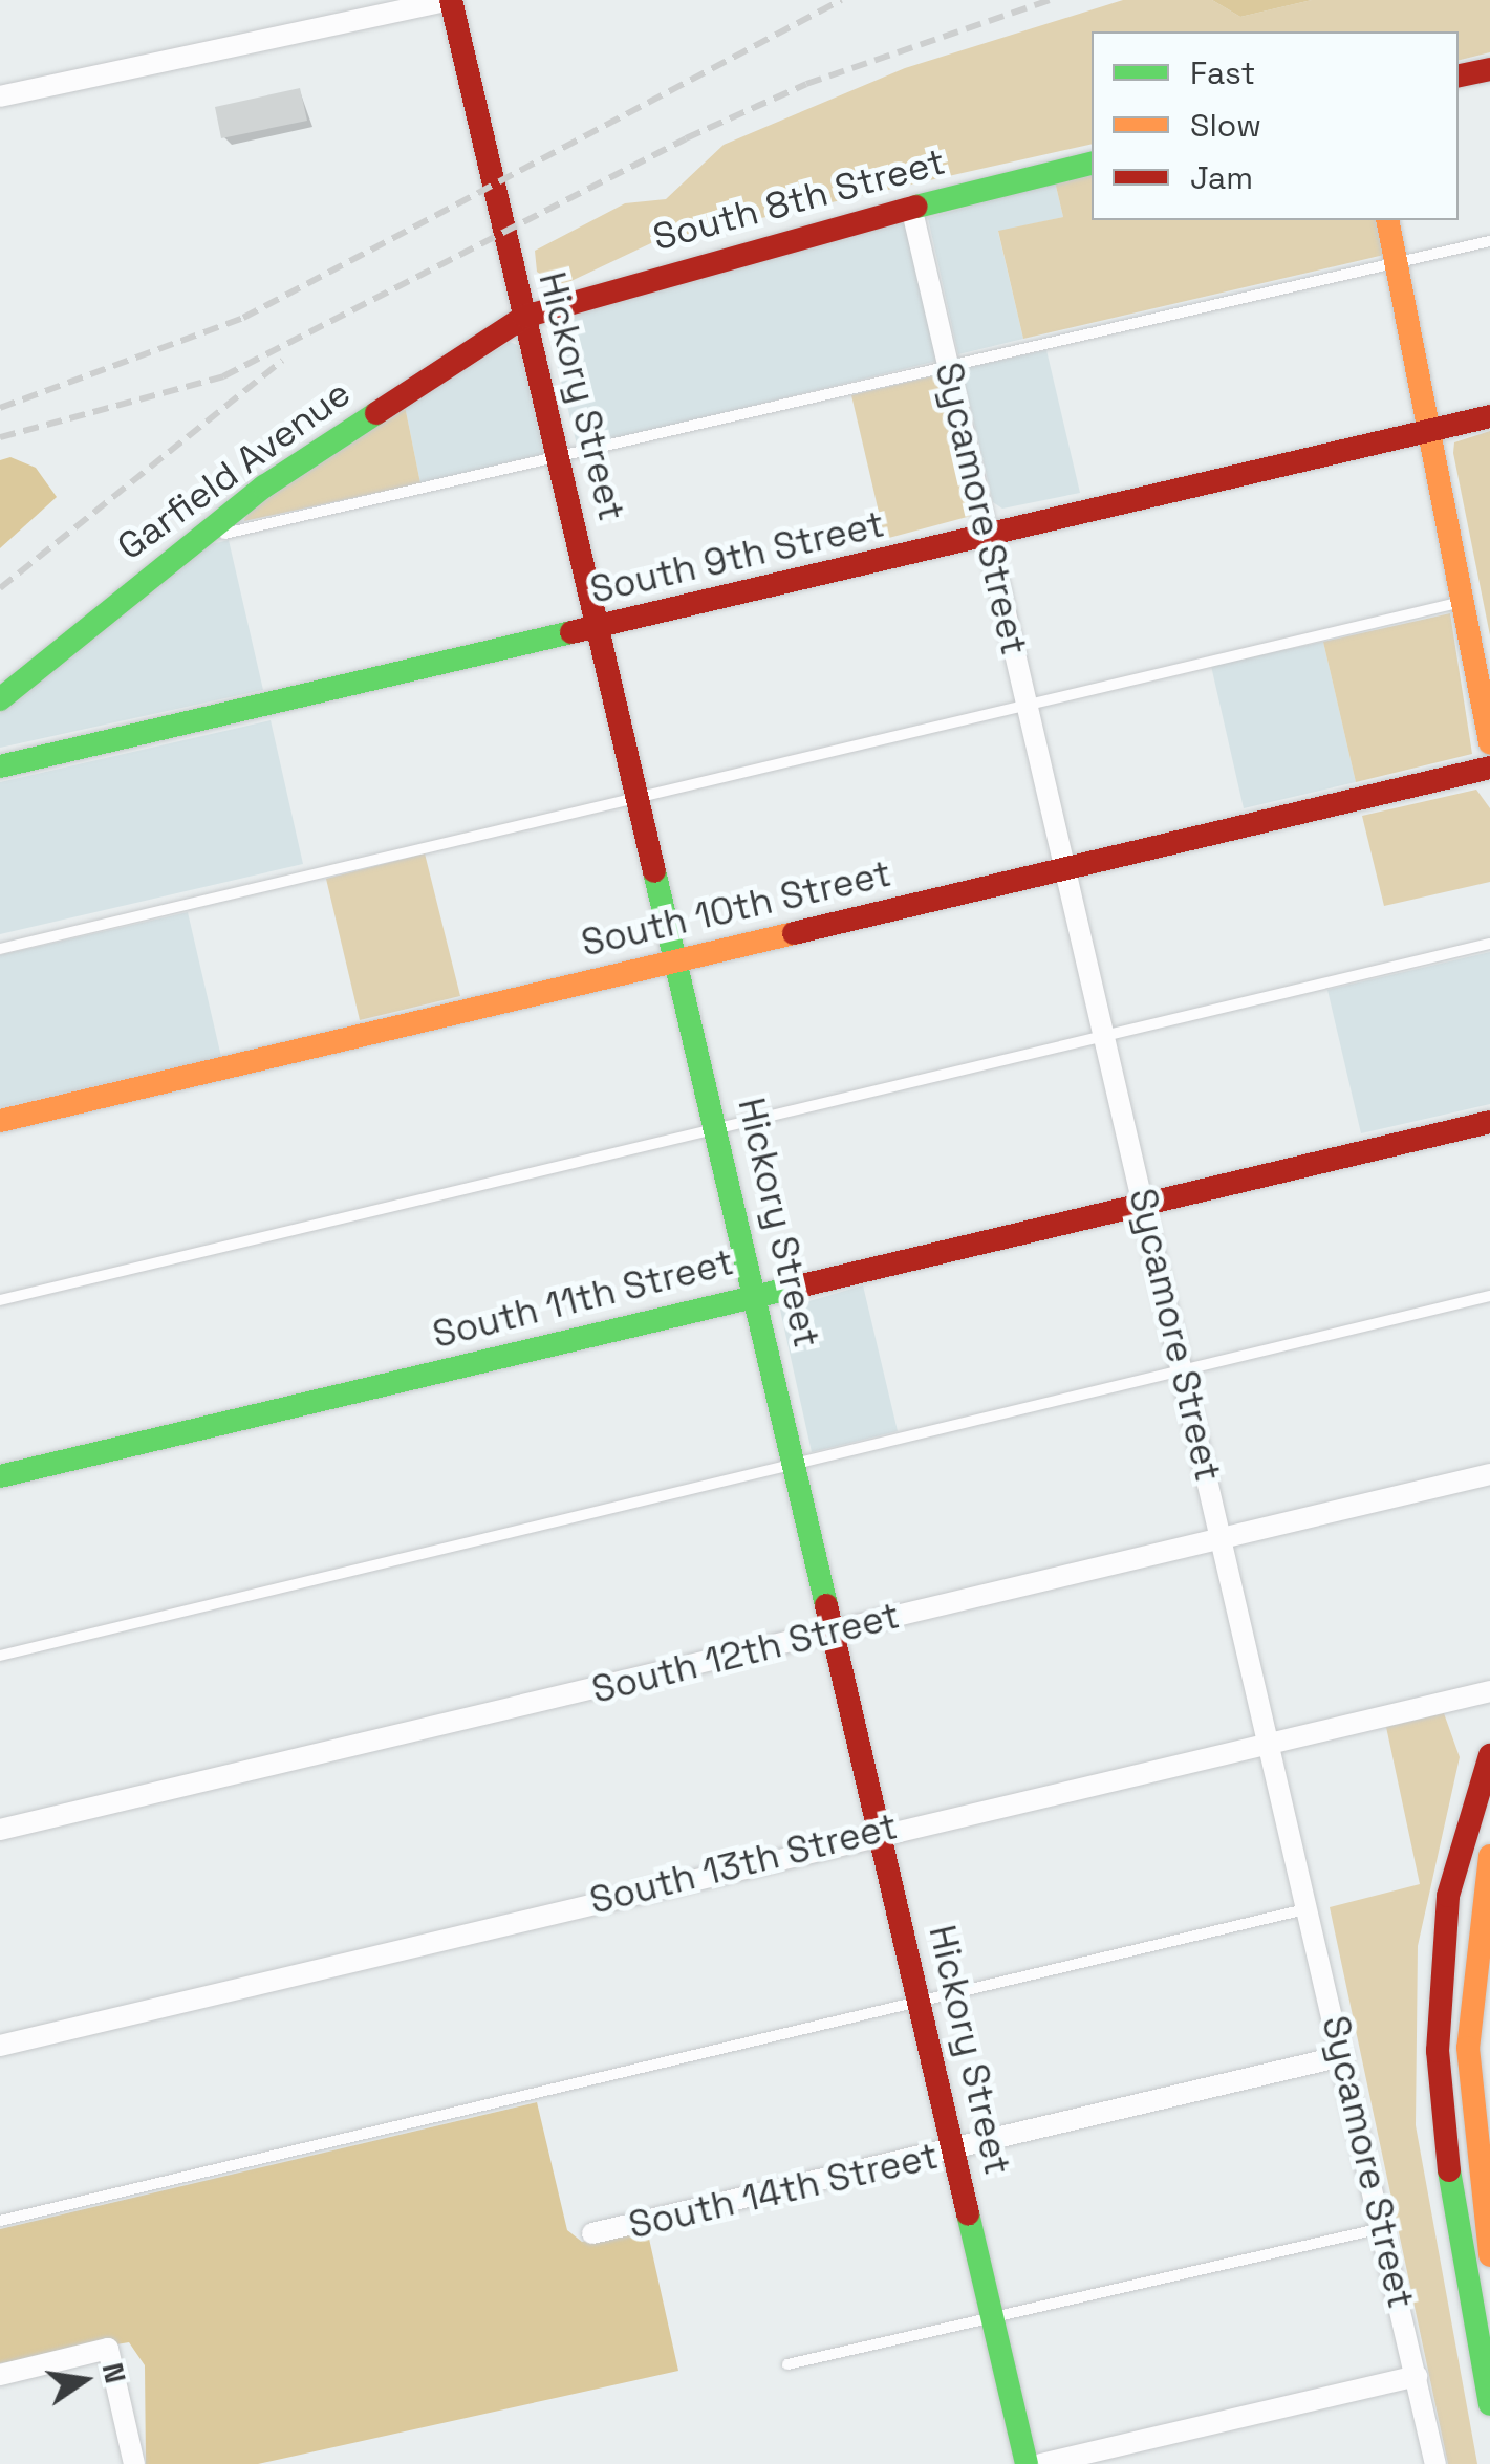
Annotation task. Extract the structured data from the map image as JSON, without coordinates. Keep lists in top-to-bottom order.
{
  "streets": {
    "main road": [
      "South 8th Street",
      "Hickory Street",
      "Garfield Avenue",
      "South 9th Street",
      "South 10th Street",
      "South 11th Street"
    ],
    "street": [
      "Sycamore Street",
      "South 12th Street",
      "South 13th Street",
      "South 14th Street"
    ]
  },
  "crossings": [
    ["South 8th Street", "Hickory Street"],
    ["South 8th Street", "Garfield Avenue"],
    ["South 8th Street", "Sycamore Street"],
    ["Hickory Street", "Garfield Avenue"],
    ["Hickory Street", "South 9th Street"],
    ["Hickory Street", "South 10th Street"],
    ["Hickory Street", "South 11th Street"],
    ["Hickory Street", "South 12th Street"],
    ["Hickory Street", "South 13th Street"],
    ["Hickory Street", "South 14th Street"],
    ["Sycamore Street", "South 9th Street"],
    ["Sycamore Street", "South 10th Street"],
    ["Sycamore Street", "South 11th Street"],
    ["Sycamore Street", "South 12th Street"],
    ["Sycamore Street", "South 13th Street"],
    ["Sycamore Street", "South 14th Street"]
  ],
  "legend": ["Fast", "Slow", "Jam"],
  "north": "right"
}
